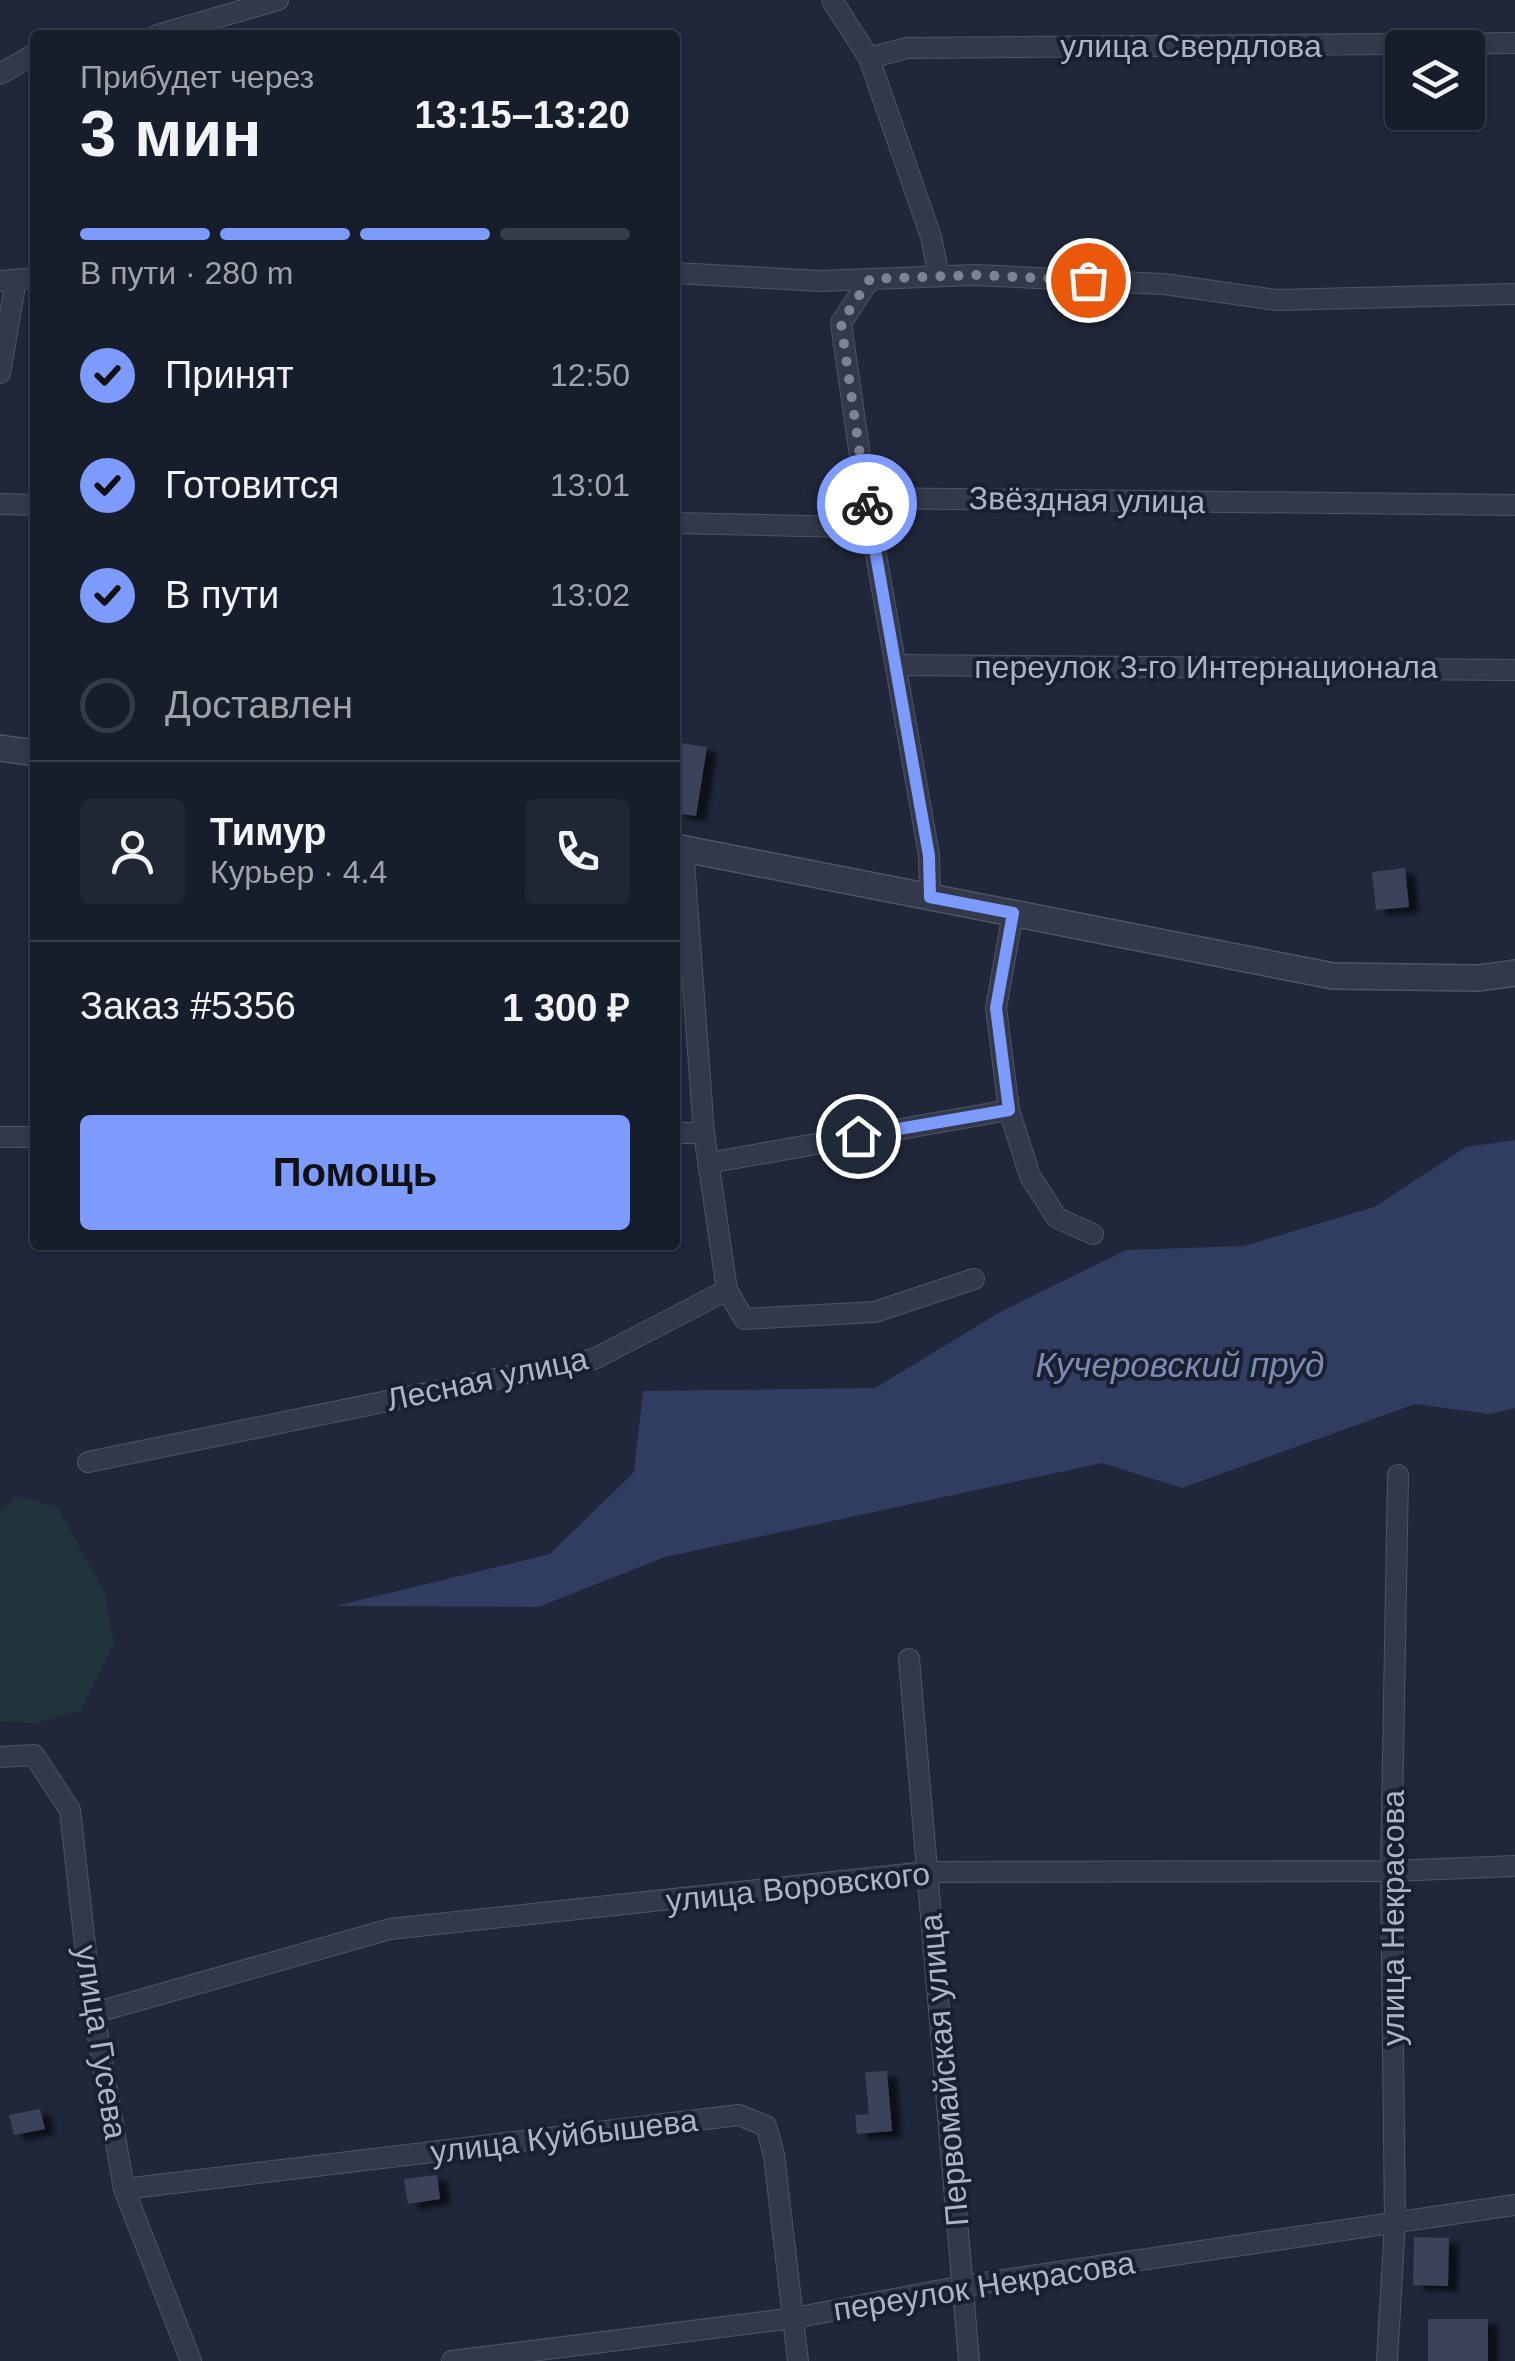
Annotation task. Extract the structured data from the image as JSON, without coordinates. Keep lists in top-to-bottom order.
{
  "streets": {
    "street": [
      "улица Свердлова",
      "Звёздная улица",
      "переулок 3-го Интернационала",
      "Лесная улица",
      "улица Воровского",
      "улица Некрасова",
      "улица Гусева",
      "Первомайская улица",
      "улица Куйбышева",
      "переулок Некрасова"
    ]
  },
  "crossings": [
    ["улица Воровского", "улица Некрасова"],
    ["улица Воровского", "улица Гусева"],
    ["улица Воровского", "Первомайская улица"],
    ["улица Некрасова", "переулок Некрасова"],
    ["улица Гусева", "улица Куйбышева"],
    ["Первомайская улица", "переулок Некрасова"],
    ["улица Куйбышева", "переулок Некрасова"]
  ],
  "water": ["Кучеровский пруд"],
  "page": {
    "heading": ["3 мин", "Прибудет через", "13:15–13:20"],
    "panel": [
      "Тимур",
      "Курьер · 4.4",
      "Заказ #5356",
      "1 300 ₽"
    ],
    "bar": "В пути · 280 m",
    "list": [
      ["Принят", "12:50"],
      ["Готовится", "13:01"],
      ["В пути", "13:02"],
      "Доставлен"
    ],
    "buttons": "Помощь"
  }
}
